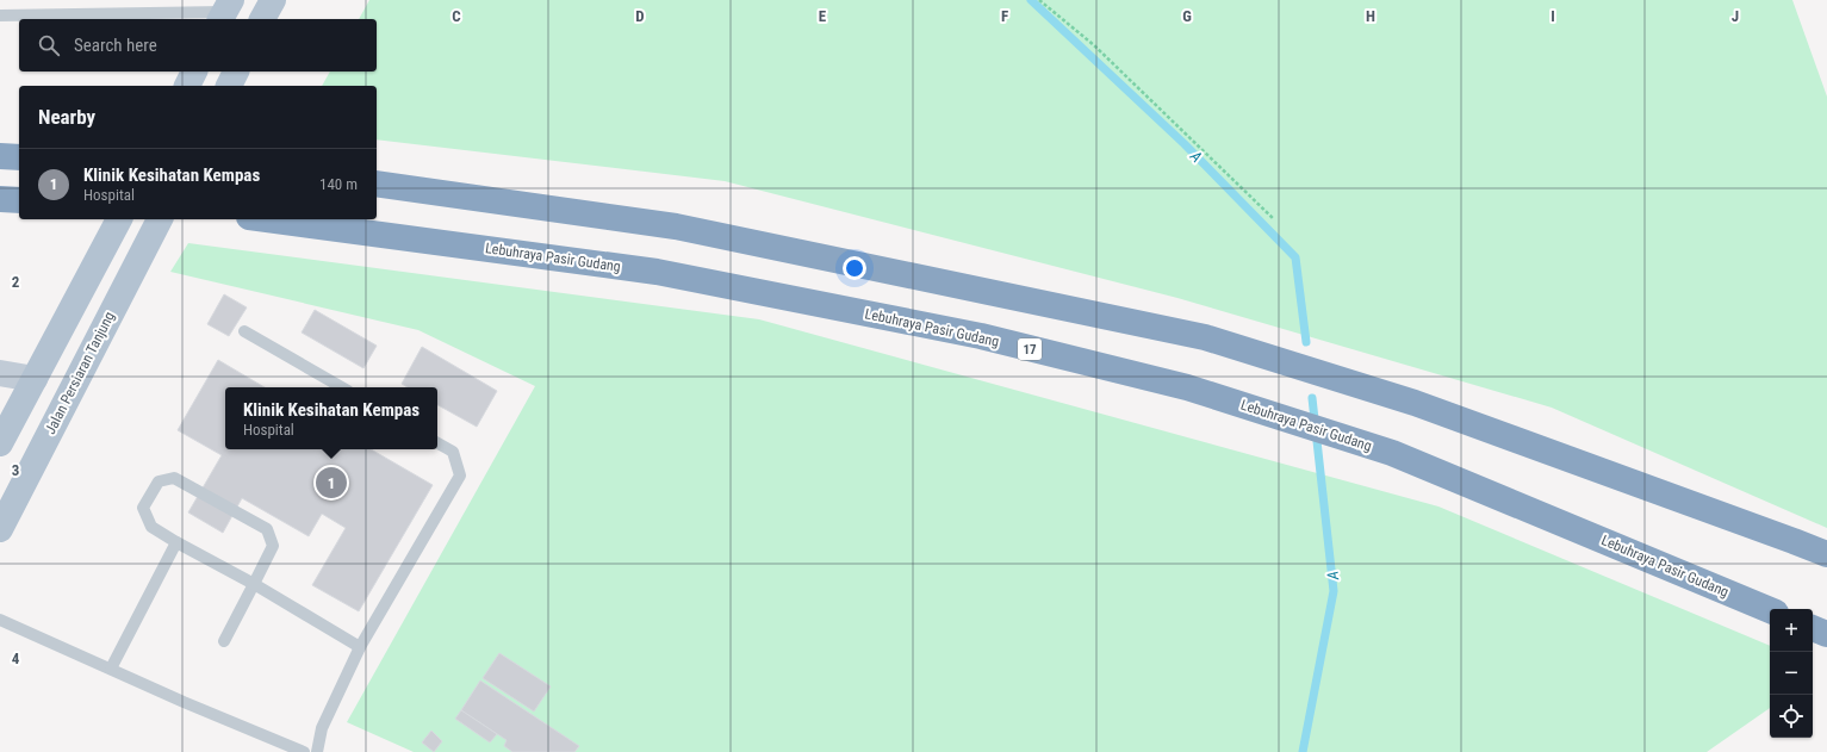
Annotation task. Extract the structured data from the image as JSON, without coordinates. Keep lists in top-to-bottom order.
{
  "streets": {
    "highway": ["Lebuhraya Pasir Gudang", "17"],
    "main road": ["Jalan Persiaran Tanjung"]
  },
  "water": ["A"],
  "page": {
    "search": "Search here",
    "heading": "Nearby",
    "list": [
      {
        "mark": "1",
        "name": "Klinik Kesihatan Kempas",
        "note": "Hospital",
        "value": "140 m"
      }
    ],
    "popup": ["Klinik Kesihatan Kempas", "Hospital"],
    "pins": "1",
    "map_buttons": ["+", "−"]
  },
  "grid": {
    "columns": [
      "C",
      "D",
      "E",
      "F",
      "G",
      "H",
      "I",
      "J"
    ],
    "rows": ["2", "3", "4"]
  }
}
